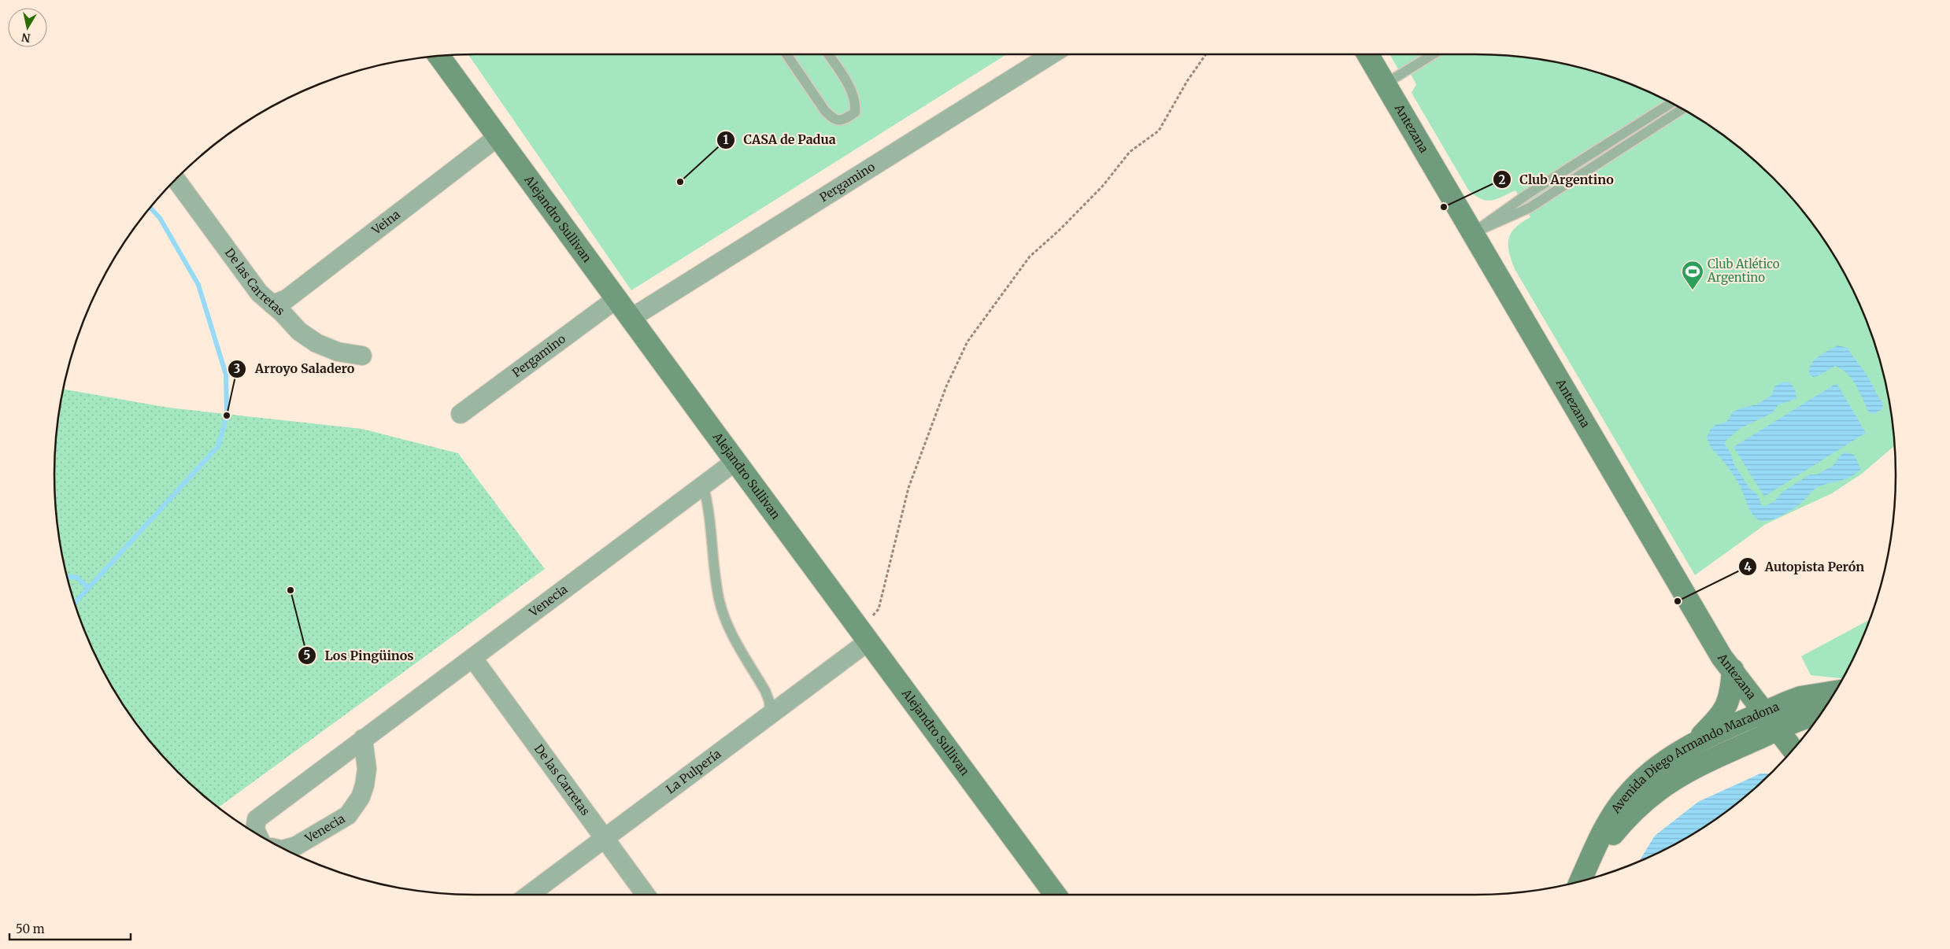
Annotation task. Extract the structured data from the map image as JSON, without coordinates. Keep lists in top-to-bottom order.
{
  "streets": {
    "street": [
      "Antezana",
      "Pergamino",
      "Alejandro Sullivan",
      "Veina",
      "De las Carretas",
      "Venecia",
      "Avenida Diego Armando Maradona",
      "La Pulpería"
    ]
  },
  "crossings": [
    ["Antezana", "Avenida Diego Armando Maradona"],
    ["Pergamino", "Alejandro Sullivan"],
    ["Alejandro Sullivan", "Veina"],
    ["Alejandro Sullivan", "Venecia"],
    ["Alejandro Sullivan", "La Pulpería"],
    ["Veina", "De las Carretas"],
    ["De las Carretas", "Venecia"],
    ["De las Carretas", "La Pulpería"]
  ],
  "places": {
    "other": [
      "CASA de Padua",
      "Club Argentino",
      "Arroyo Saladero",
      "Los Pingüinos",
      "Autopista Perón"
    ],
    "sports": ["Club Atlético Argentino"]
  },
  "scale_bar": "50 m",
  "north": "bottom"
}
